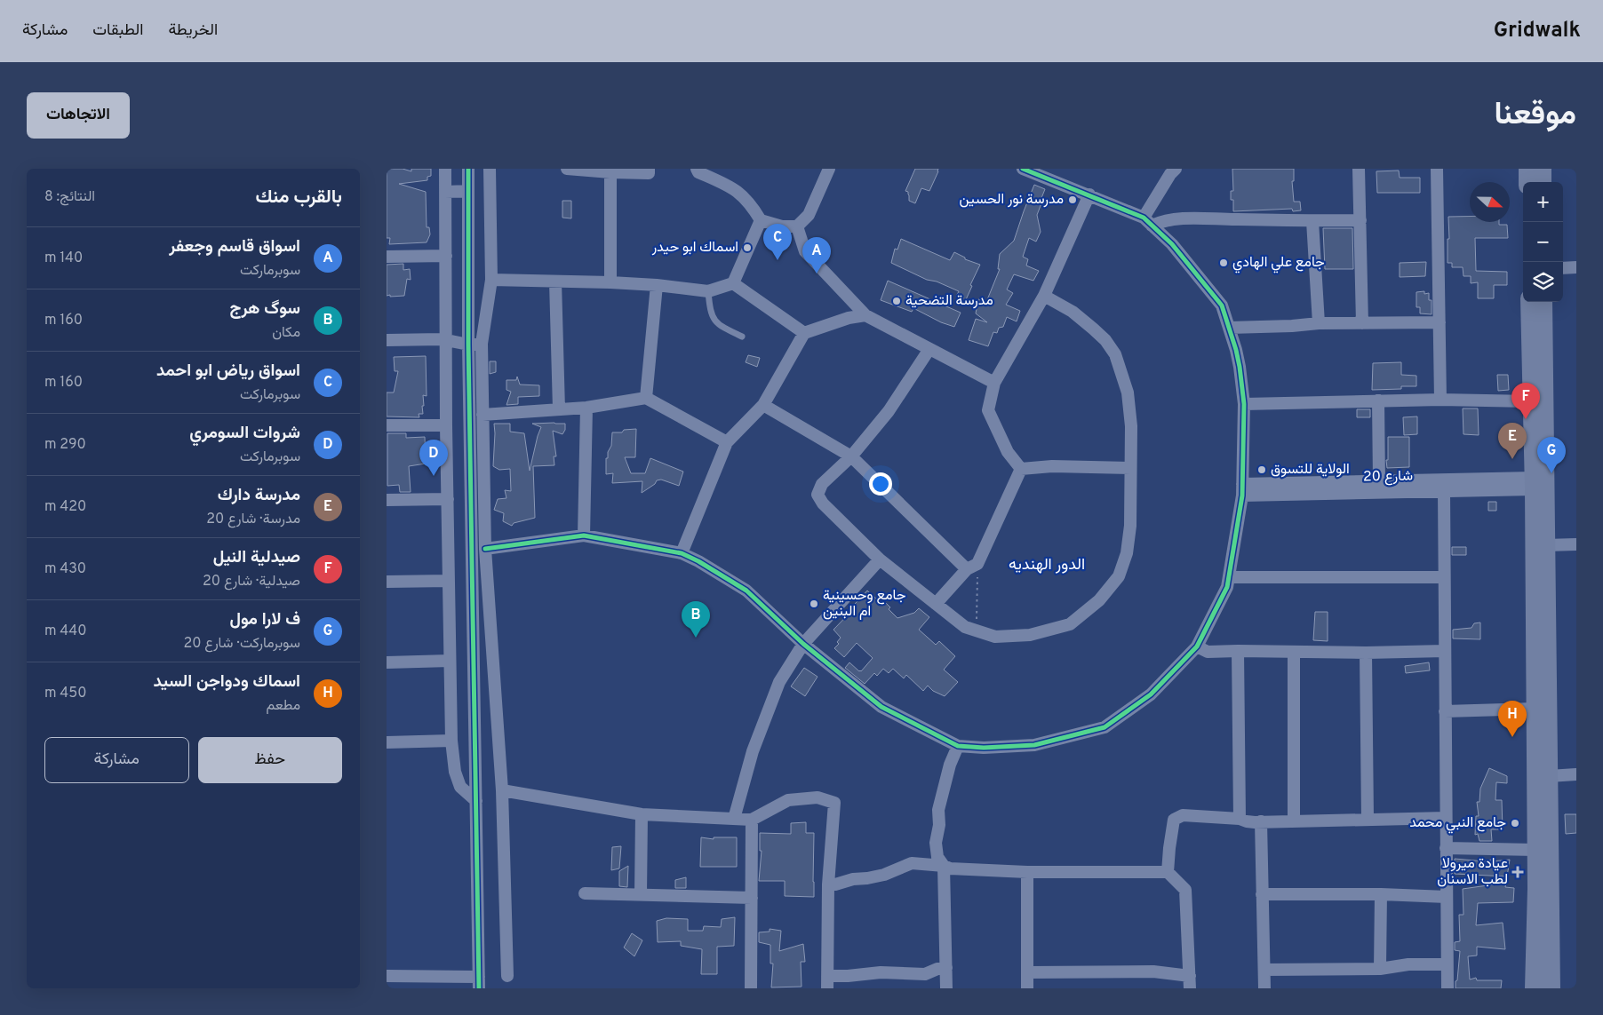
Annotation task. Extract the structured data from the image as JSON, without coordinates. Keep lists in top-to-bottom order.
{
  "streets": {
    "street": ["شارع 20"]
  },
  "districts": ["الدور الهنديه"],
  "places": {
    "other": [
      "مدرسة نور الحسين",
      "اسماك ابو حيدر",
      "جامع علي الهادي",
      "مدرسة التضحية",
      "الولاية للتسوق",
      "جامع وحسينية ام البنين",
      "جامع النبي محمد"
    ],
    "health": ["عيادة ميرولا لطب الاسنان"]
  },
  "north": "right",
  "page": {
    "header": "Gridwalk",
    "nav": ["الخريطة", "الطبقات", "مشاركة"],
    "title": "موقعنا",
    "buttons": [
      "الاتجاهات",
      ["حفظ", "مشاركة"]
    ],
    "heading": ["بالقرب منك", "النتائج: 8"],
    "map_buttons": ["+", "−"],
    "pins": [
      "C",
      "A",
      "F",
      "E",
      "G",
      "D",
      "B",
      "H"
    ],
    "list": [
      {
        "mark": "A",
        "name": "اسواق قاسم وجعفر",
        "note": "سوبرماركت",
        "value": "140 m"
      },
      {
        "mark": "B",
        "name": "سوگ هرج",
        "note": "مكان",
        "value": "160 m"
      },
      {
        "mark": "C",
        "name": "اسواق رياض ابو احمد",
        "note": "سوبرماركت",
        "value": "160 m"
      },
      {
        "mark": "D",
        "name": "شروات السومري",
        "note": "سوبرماركت",
        "value": "290 m"
      },
      {
        "mark": "E",
        "name": "مدرسة دارك",
        "note": "مدرسة · شارع 20",
        "value": "420 m"
      },
      {
        "mark": "F",
        "name": "صيدلية النيل",
        "note": "صيدلية · شارع 20",
        "value": "430 m"
      },
      {
        "mark": "G",
        "name": "ف لارا مول",
        "note": "سوبرماركت · شارع 20",
        "value": "440 m"
      },
      {
        "mark": "H",
        "name": "اسماك ودواجن السيد",
        "note": "مطعم",
        "value": "450 m"
      }
    ]
  }
}
